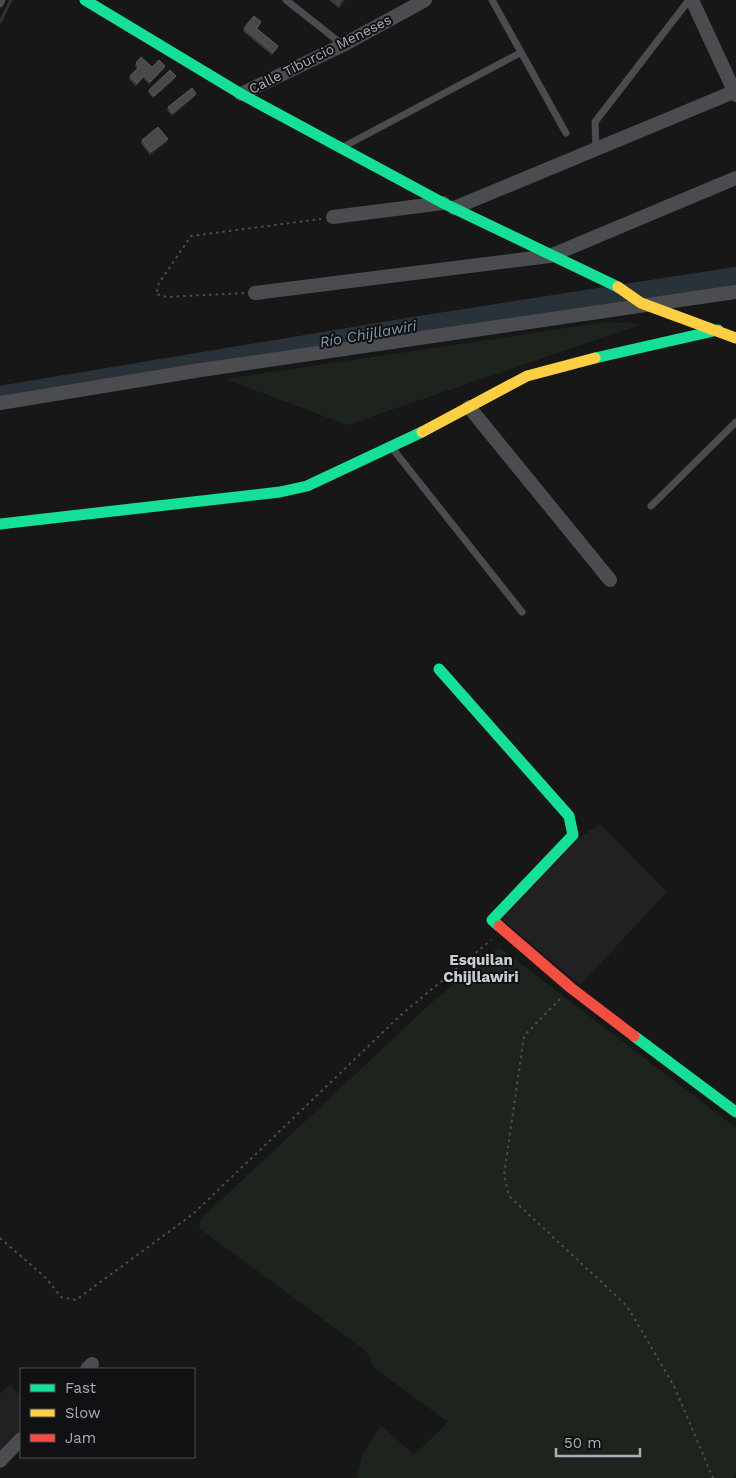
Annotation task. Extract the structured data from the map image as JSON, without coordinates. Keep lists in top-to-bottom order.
{
  "streets": {
    "street": ["Calle Tiburcio Meneses"]
  },
  "districts": ["Esquilan Chijllawiri"],
  "water": ["Río Chijllawiri"],
  "legend": ["Fast", "Slow", "Jam"],
  "scale_bar": "50 m"
}
